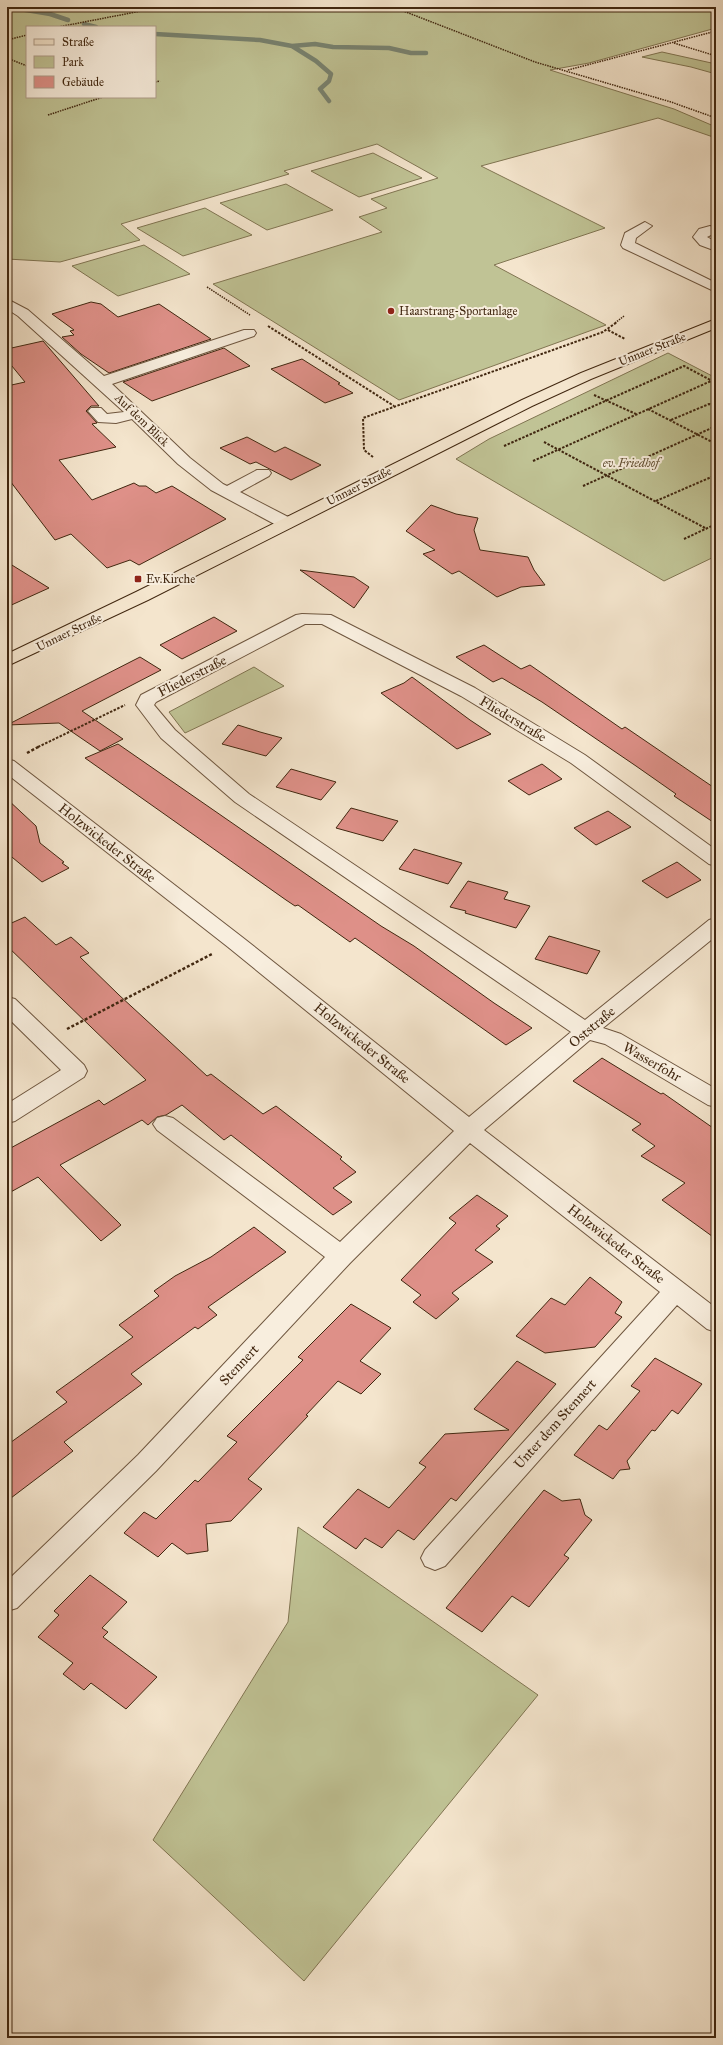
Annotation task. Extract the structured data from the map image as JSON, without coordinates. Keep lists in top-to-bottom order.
{
  "streets": {
    "main road": ["Unnaer Straße"],
    "street": [
      "Auf dem Blick",
      "Fliederstraße",
      "Holzwickeder Straße",
      "Oststraße",
      "Wasserfohr",
      "Stennert",
      "Unter dem Stennert"
    ]
  },
  "crossings": [
    ["Unnaer Straße", "Auf dem Blick"],
    ["Fliederstraße", "Oststraße"],
    ["Fliederstraße", "Wasserfohr"],
    ["Holzwickeder Straße", "Oststraße"],
    ["Holzwickeder Straße", "Stennert"],
    ["Holzwickeder Straße", "Unter dem Stennert"],
    ["Oststraße", "Wasserfohr"],
    ["Oststraße", "Stennert"]
  ],
  "parks": ["ev. Friedhof"],
  "places": {
    "other": ["Haarstrang-Sportanlage"],
    "transit": ["Ev.Kirche"]
  },
  "legend": ["Straße", "Park", "Gebäude"]
}
